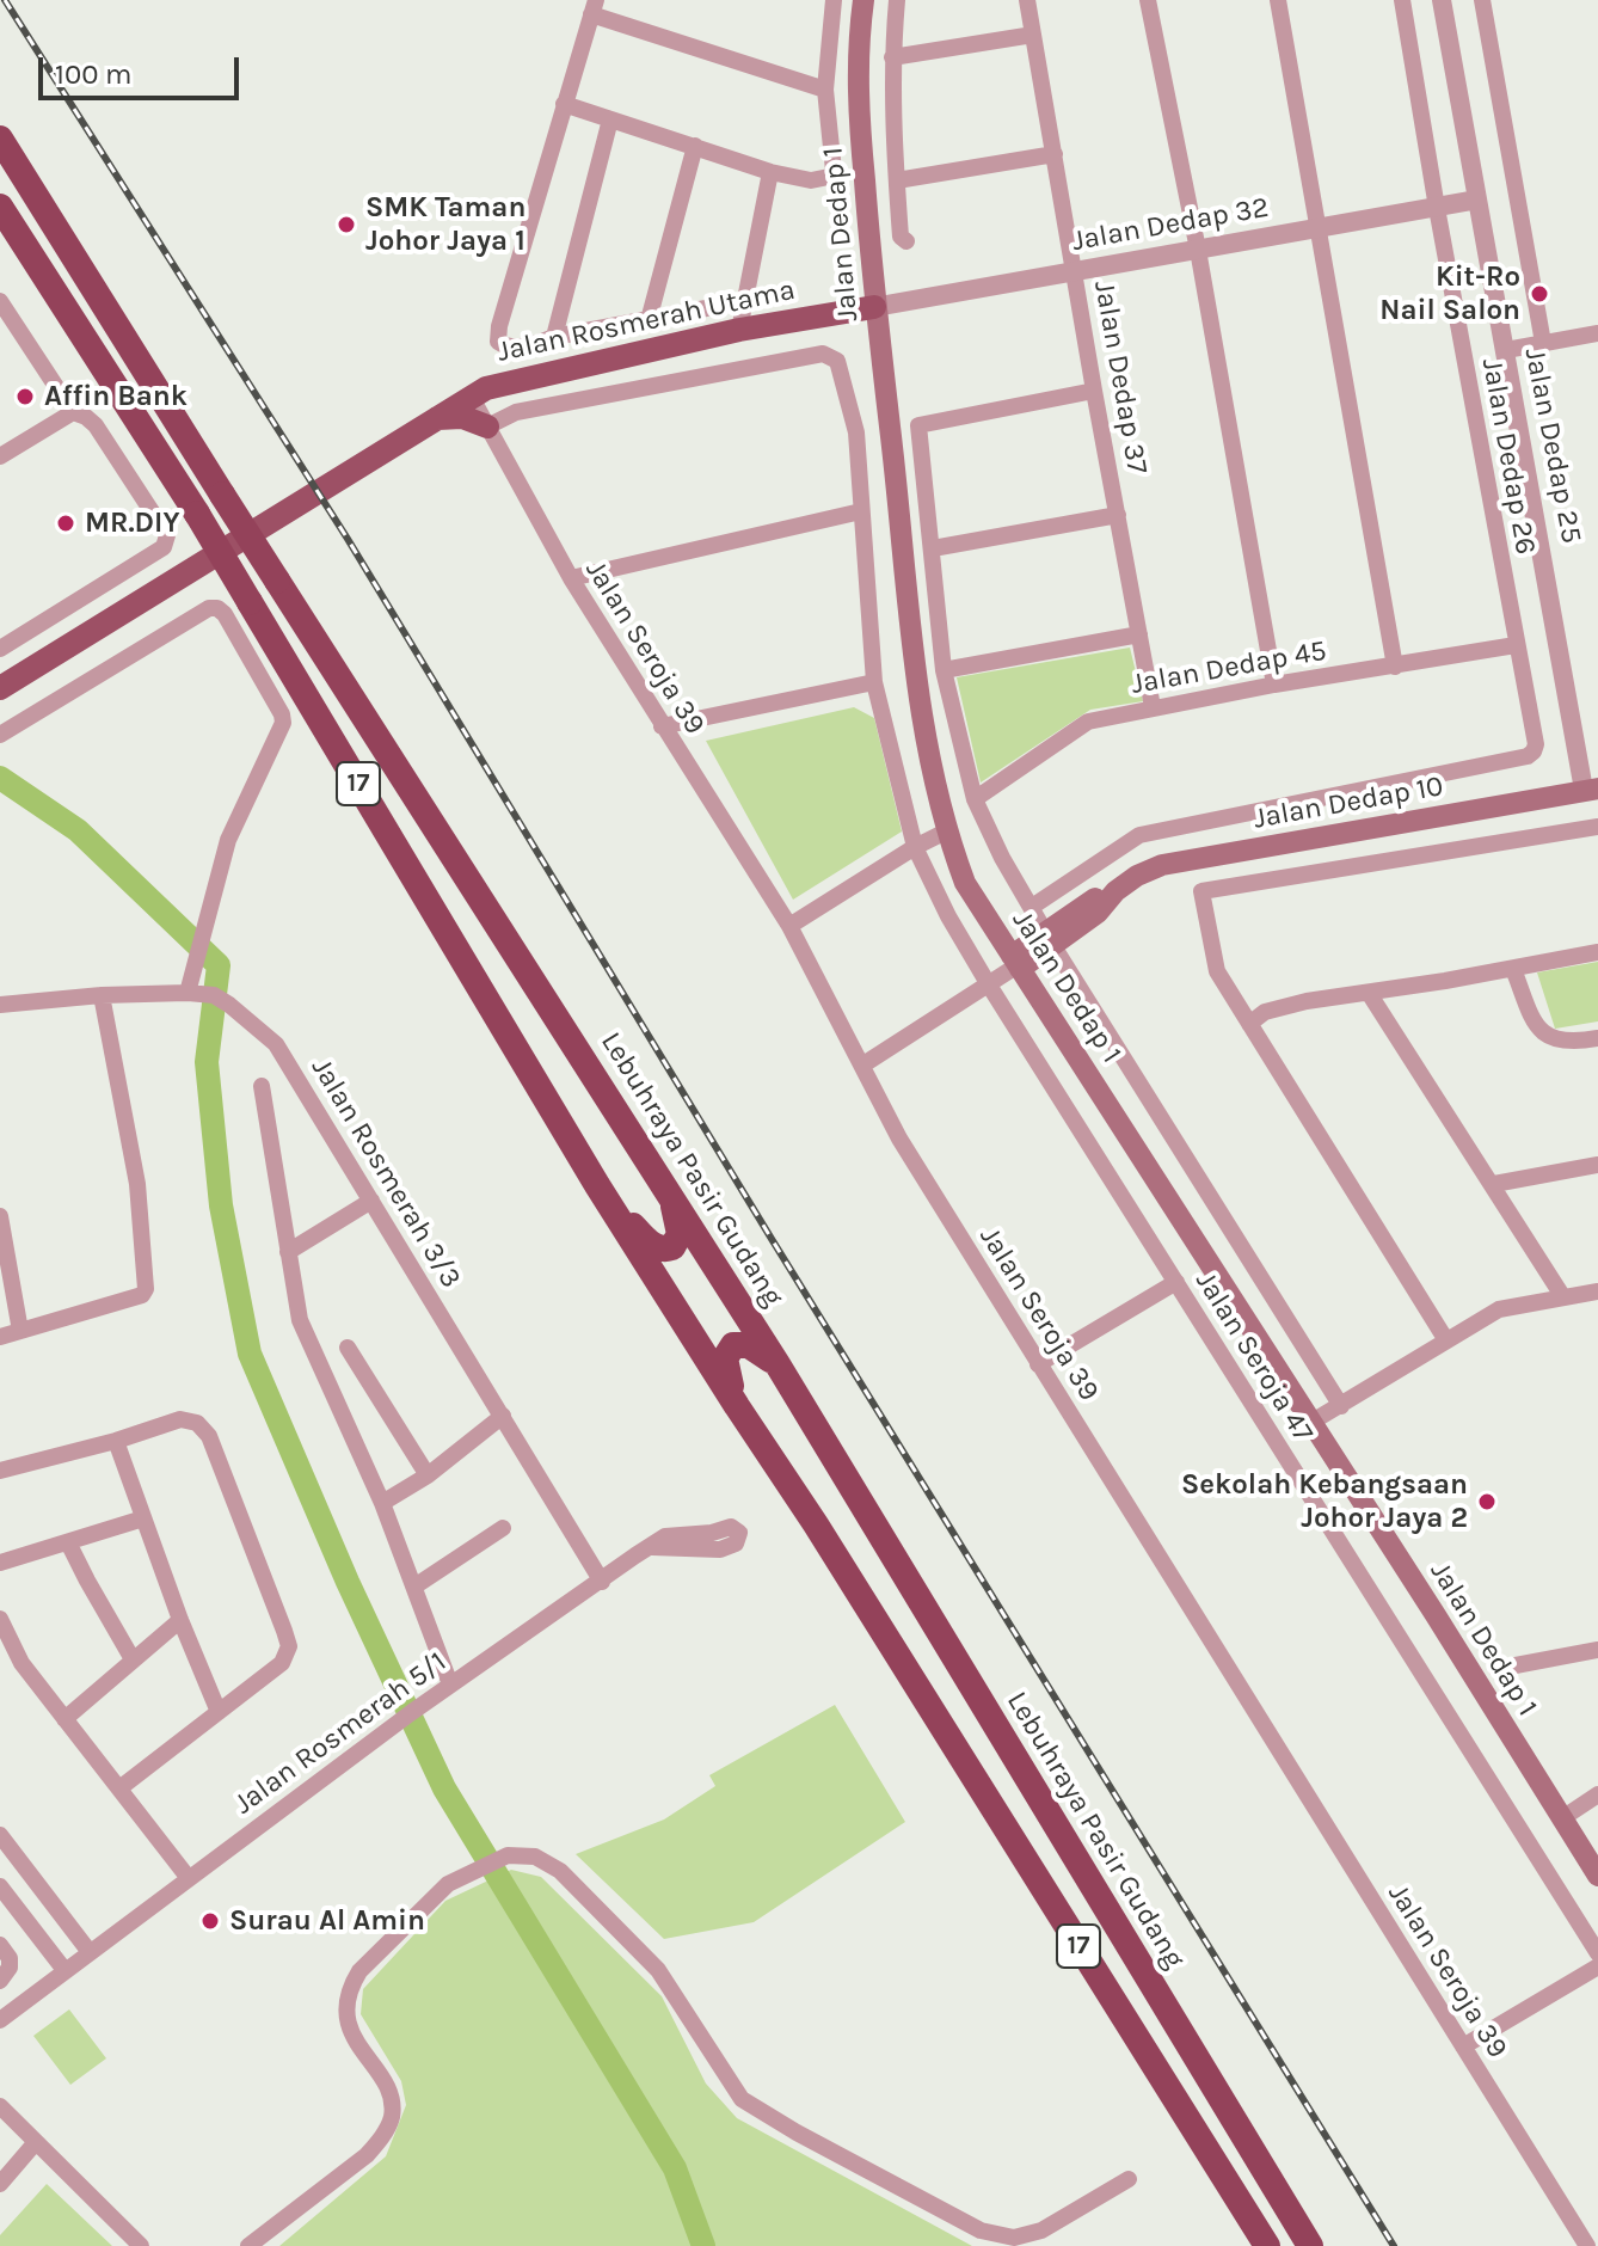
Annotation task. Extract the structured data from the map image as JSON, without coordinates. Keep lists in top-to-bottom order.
{
  "streets": {
    "highway": ["17", "Lebuhraya Pasir Gudang"],
    "main road": ["Jalan Dedap 1", "Jalan Rosmerah Utama", "Jalan Dedap 10"],
    "street": [
      "Jalan Dedap 32",
      "Jalan Dedap 37",
      "Jalan Dedap 25",
      "Jalan Dedap 26",
      "Jalan Seroja 39",
      "Jalan Dedap 45",
      "Jalan Rosmerah 3/3",
      "Jalan Seroja 47",
      "Jalan Rosmerah 5/1"
    ]
  },
  "crossings": [
    ["Jalan Dedap 32", "Jalan Dedap 1"],
    ["Jalan Dedap 32", "Jalan Rosmerah Utama"],
    ["Jalan Dedap 32", "Jalan Dedap 37"],
    ["Jalan Dedap 32", "Jalan Dedap 25"],
    ["Jalan Dedap 32", "Jalan Dedap 26"],
    ["Jalan Dedap 1", "Jalan Rosmerah Utama"],
    ["Jalan Dedap 1", "Jalan Dedap 10"],
    ["Jalan Rosmerah Utama", "Jalan Seroja 39"],
    ["Jalan Dedap 37", "Jalan Dedap 45"],
    ["Jalan Dedap 25", "Jalan Dedap 10"],
    ["Jalan Dedap 26", "Jalan Dedap 45"],
    ["Jalan Seroja 39", "Jalan Seroja 47"],
    ["Jalan Rosmerah 3/3", "Jalan Rosmerah 5/1"]
  ],
  "places": [
    "SMK Taman Johor Jaya 1",
    "Kit-Ro Nail Salon",
    "Affin Bank",
    "MR.DIY",
    "Sekolah Kebangsaan Johor Jaya 2",
    "Surau Al Amin"
  ],
  "scale_bar": "100 m"
}
